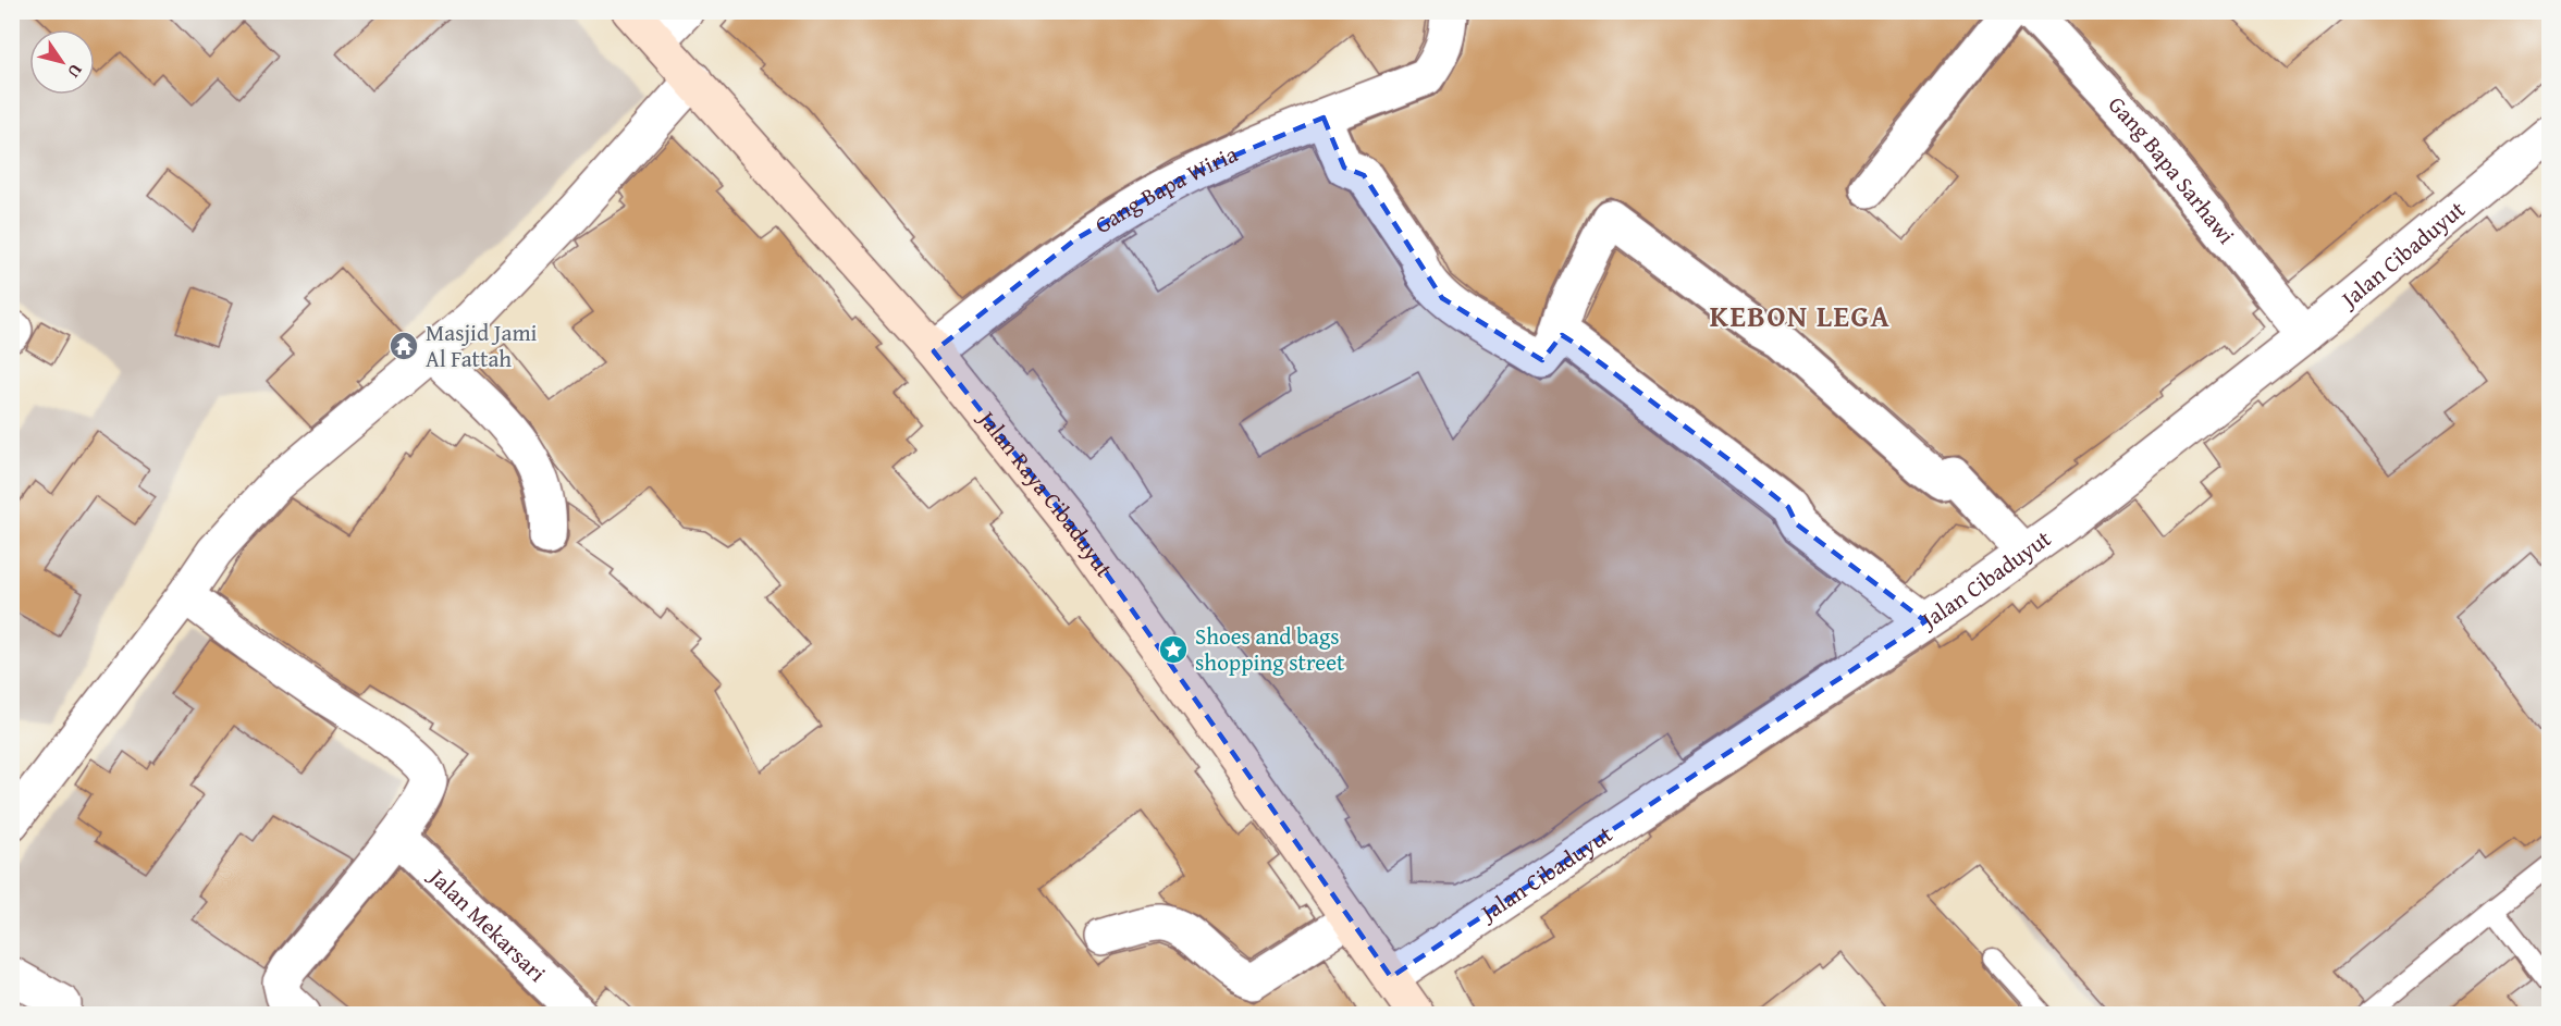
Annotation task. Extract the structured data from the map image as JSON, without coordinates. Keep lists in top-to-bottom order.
{
  "streets": {
    "main road": ["Jalan Raya Cibaduyut"],
    "street": [
      "Gang Bapa Sarhawi",
      "Gang Bapa Wiria",
      "Jalan Cibaduyut",
      "Jalan Mekarsari"
    ]
  },
  "crossings": [
    ["Gang Bapa Sarhawi", "Jalan Cibaduyut"],
    ["Gang Bapa Wiria", "Jalan Raya Cibaduyut"],
    ["Jalan Cibaduyut", "Jalan Raya Cibaduyut"]
  ],
  "districts": ["KEBON LEGA"],
  "places": {
    "temple": ["Masjid Jami Al Fattah"],
    "place": ["Shoes and bags shopping street"]
  },
  "north": "bottom right"
}
